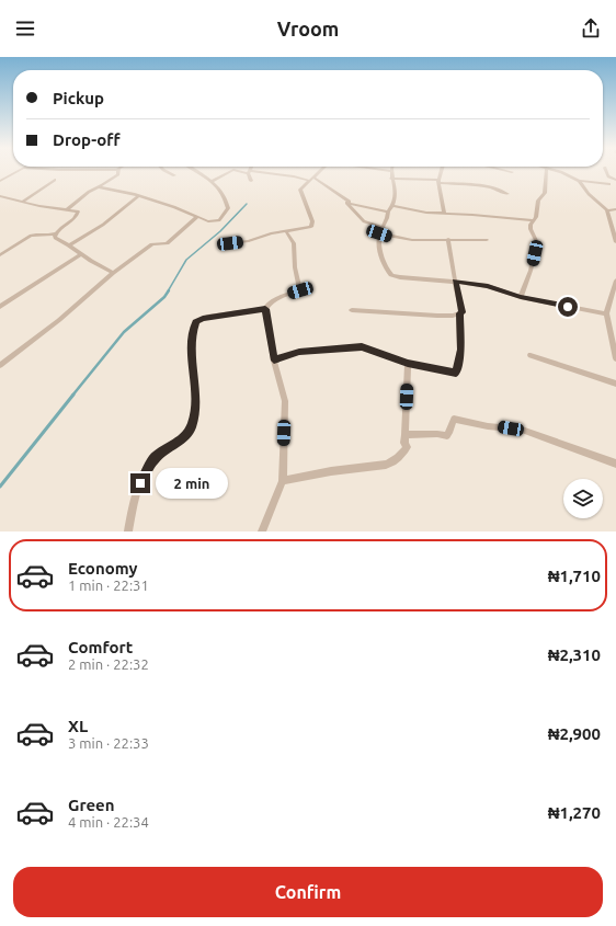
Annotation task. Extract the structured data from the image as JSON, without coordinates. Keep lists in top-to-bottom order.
{
  "page": {
    "header": "Vroom",
    "banner": ["Pickup", "Drop-off"],
    "bubble": "2 min",
    "list": [
      {
        "name": "Economy",
        "note": "1 min · 22:31",
        "value": "₦1,710"
      },
      {
        "name": "Comfort",
        "note": "2 min · 22:32",
        "value": "₦2,310"
      },
      {
        "name": "XL",
        "note": "3 min · 22:33",
        "value": "₦2,900"
      },
      {
        "name": "Green",
        "note": "4 min · 22:34",
        "value": "₦1,270"
      }
    ],
    "buttons": "Confirm"
  }
}
